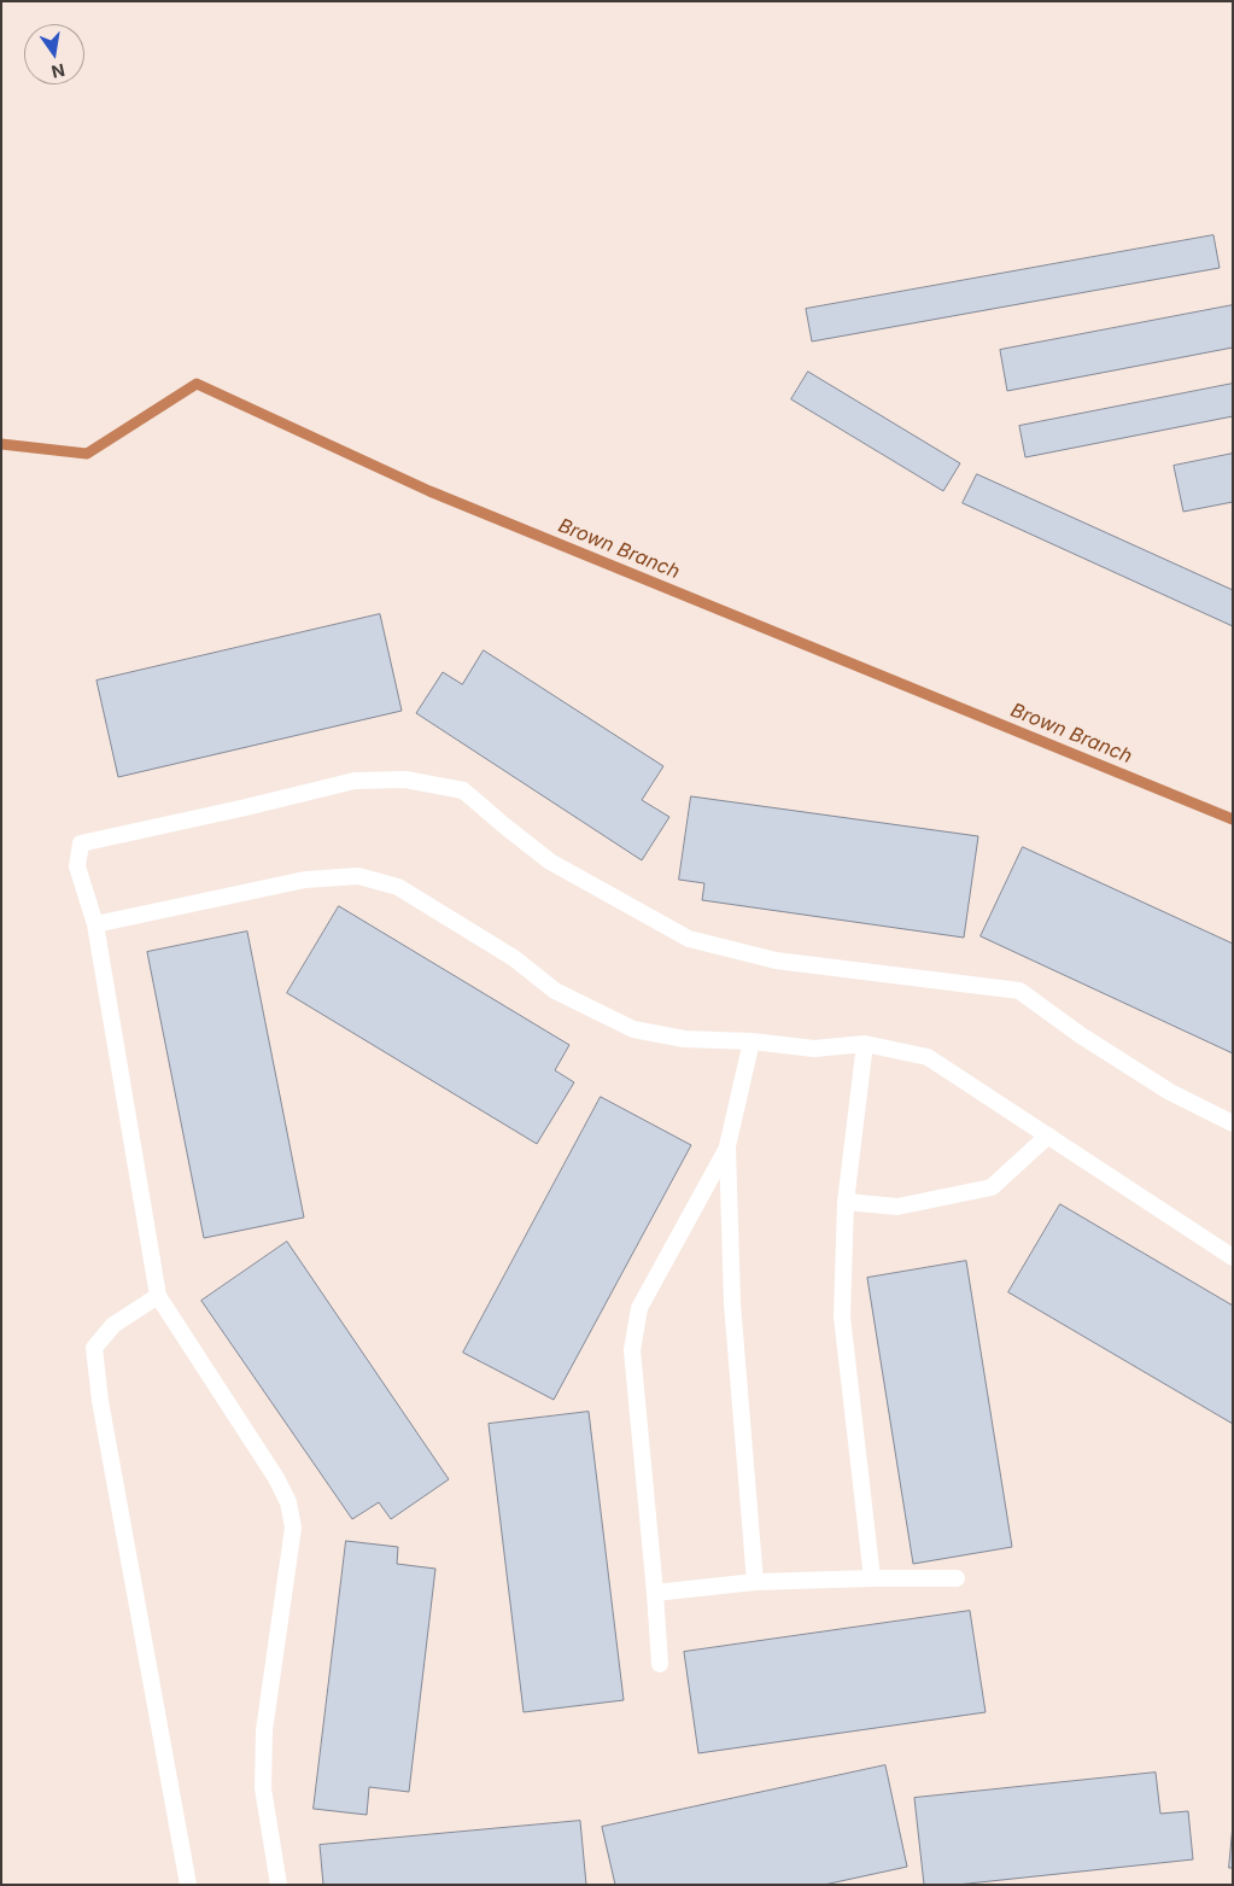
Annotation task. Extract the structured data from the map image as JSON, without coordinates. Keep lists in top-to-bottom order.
{
  "water": ["Brown Branch"],
  "north": "bottom"
}
